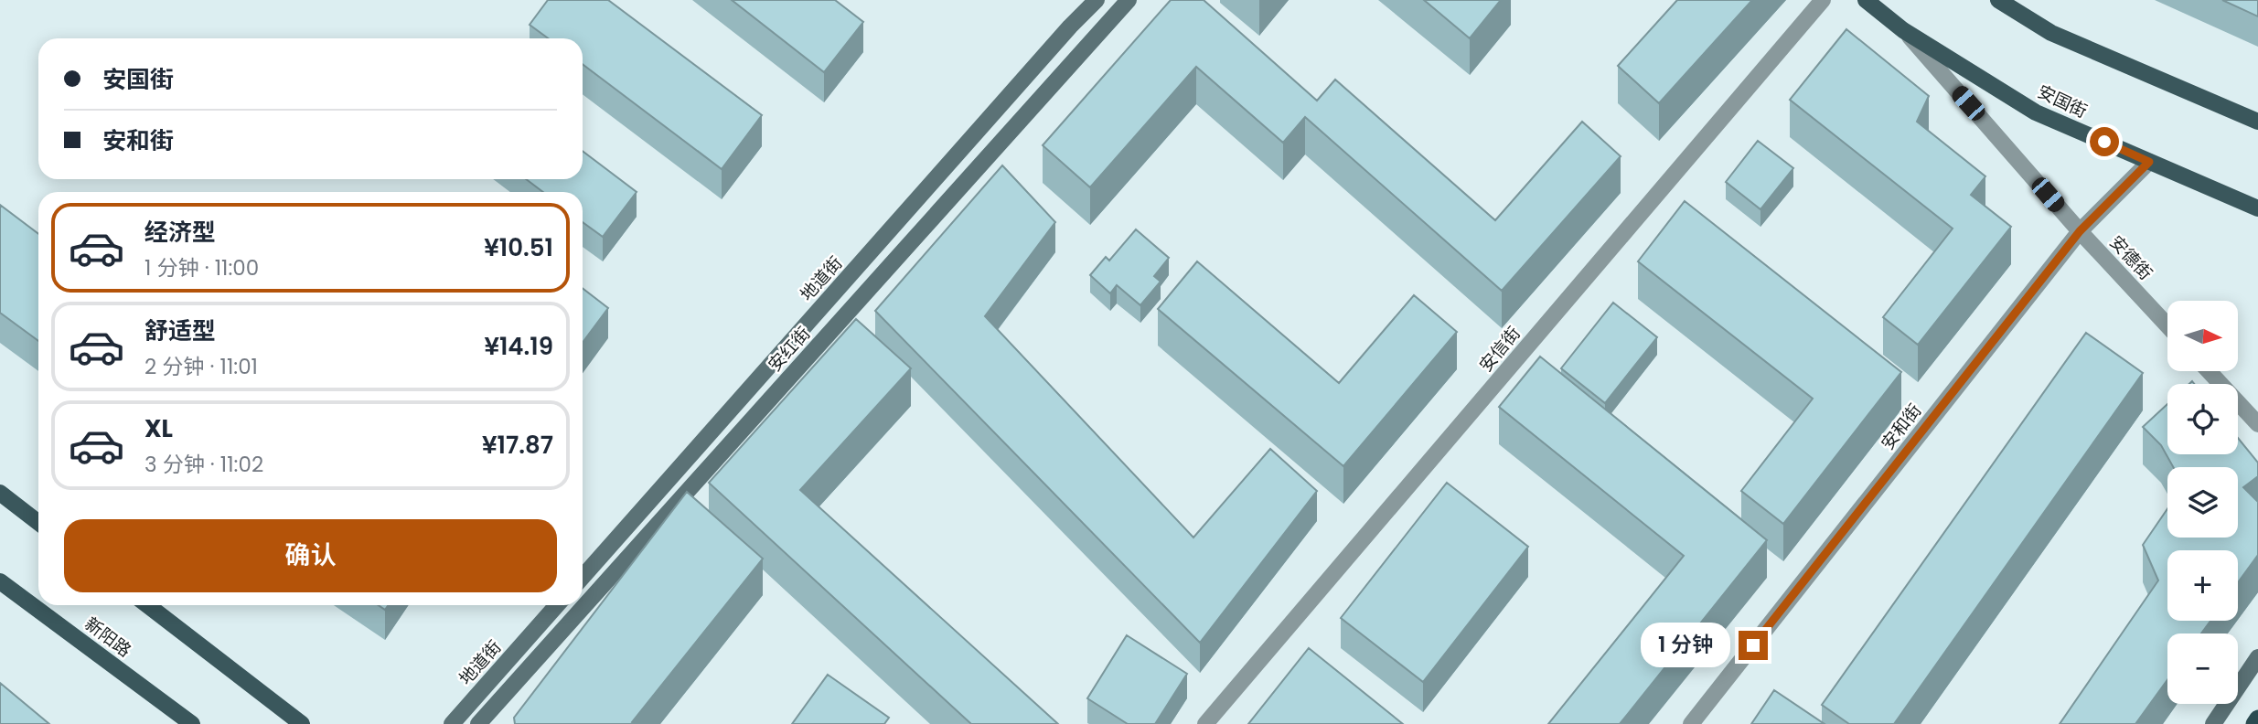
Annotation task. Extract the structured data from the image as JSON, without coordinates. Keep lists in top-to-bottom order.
{
  "streets": {
    "main road": [
      "安国街",
      "地道街",
      "安红街",
      "新阳路"
    ],
    "street": ["安德街", "安信街", "安和街"]
  },
  "crossings": [
    ["安国街", "安德街"],
    ["安国街", "安和街"],
    ["安德街", "安和街"]
  ],
  "north": "right",
  "page": {
    "banner": ["安国街", "安和街"],
    "list": [
      {
        "name": "经济型",
        "note": "1 分钟 · 11:00",
        "value": "¥10.51"
      },
      {
        "name": "舒适型",
        "note": "2 分钟 · 11:01",
        "value": "¥14.19"
      },
      {
        "name": "XL",
        "note": "3 分钟 · 11:02",
        "value": "¥17.87"
      }
    ],
    "map_buttons": ["+", "−"],
    "buttons": "确认",
    "bubble": "1 分钟"
  }
}
